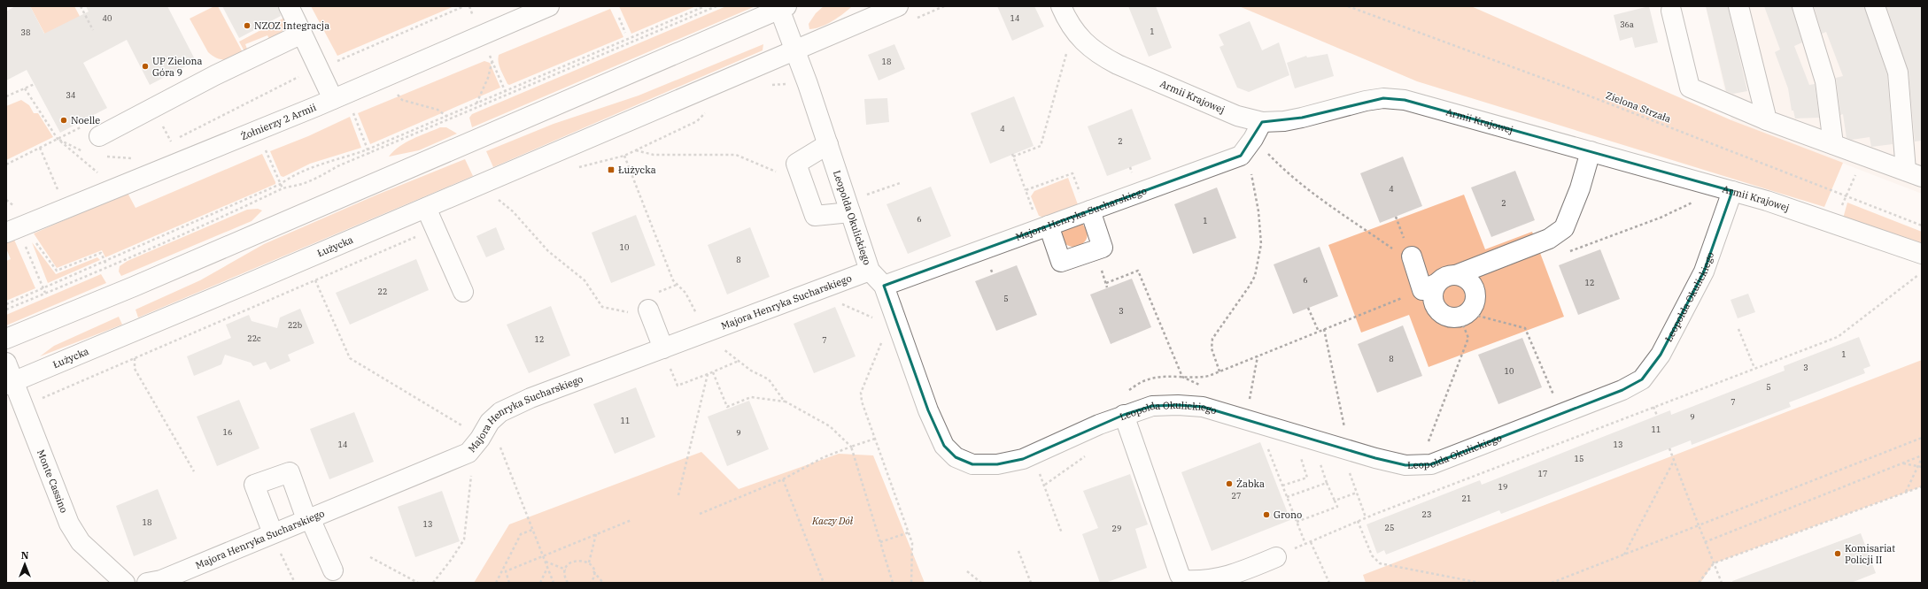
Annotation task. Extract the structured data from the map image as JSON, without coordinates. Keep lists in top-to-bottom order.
{
  "streets": {
    "street": [
      "Armii Krajowej",
      "Żołnierzy 2 Armii",
      "Majora Henryka Sucharskiego",
      "Leopolda Okulickiego",
      "Łużycka",
      "Monte Cassino"
    ],
    "path": ["Zielona Strzała"]
  },
  "crossings": [
    ["Armii Krajowej", "Leopolda Okulickiego"],
    ["Majora Henryka Sucharskiego", "Leopolda Okulickiego"],
    ["Leopolda Okulickiego", "Łużycka"],
    ["Łużycka", "Monte Cassino"]
  ],
  "parks": ["Kaczy Dół"],
  "places": {
    "other": [
      "NZOZ Integracja",
      "UP Zielona Góra 9",
      "Noelle",
      "Żabka",
      "Grono",
      "Komisariat Policji II"
    ],
    "transit": ["Łużycka"]
  },
  "house_numbers": [
    "40",
    "14",
    "36a",
    "1",
    "38",
    "18",
    "34",
    "4",
    "2",
    "4",
    "2",
    "6",
    "1",
    "10",
    "8",
    "6",
    "12",
    "22",
    "5",
    "3",
    "22b",
    "22c",
    "12",
    "7",
    "1",
    "8",
    "3",
    "10",
    "5",
    "7",
    "9",
    "11",
    "11",
    "16",
    "9",
    "14",
    "13",
    "15",
    "17",
    "19",
    "27",
    "21",
    "23",
    "18",
    "13",
    "25",
    "29"
  ],
  "north": "top"
}
